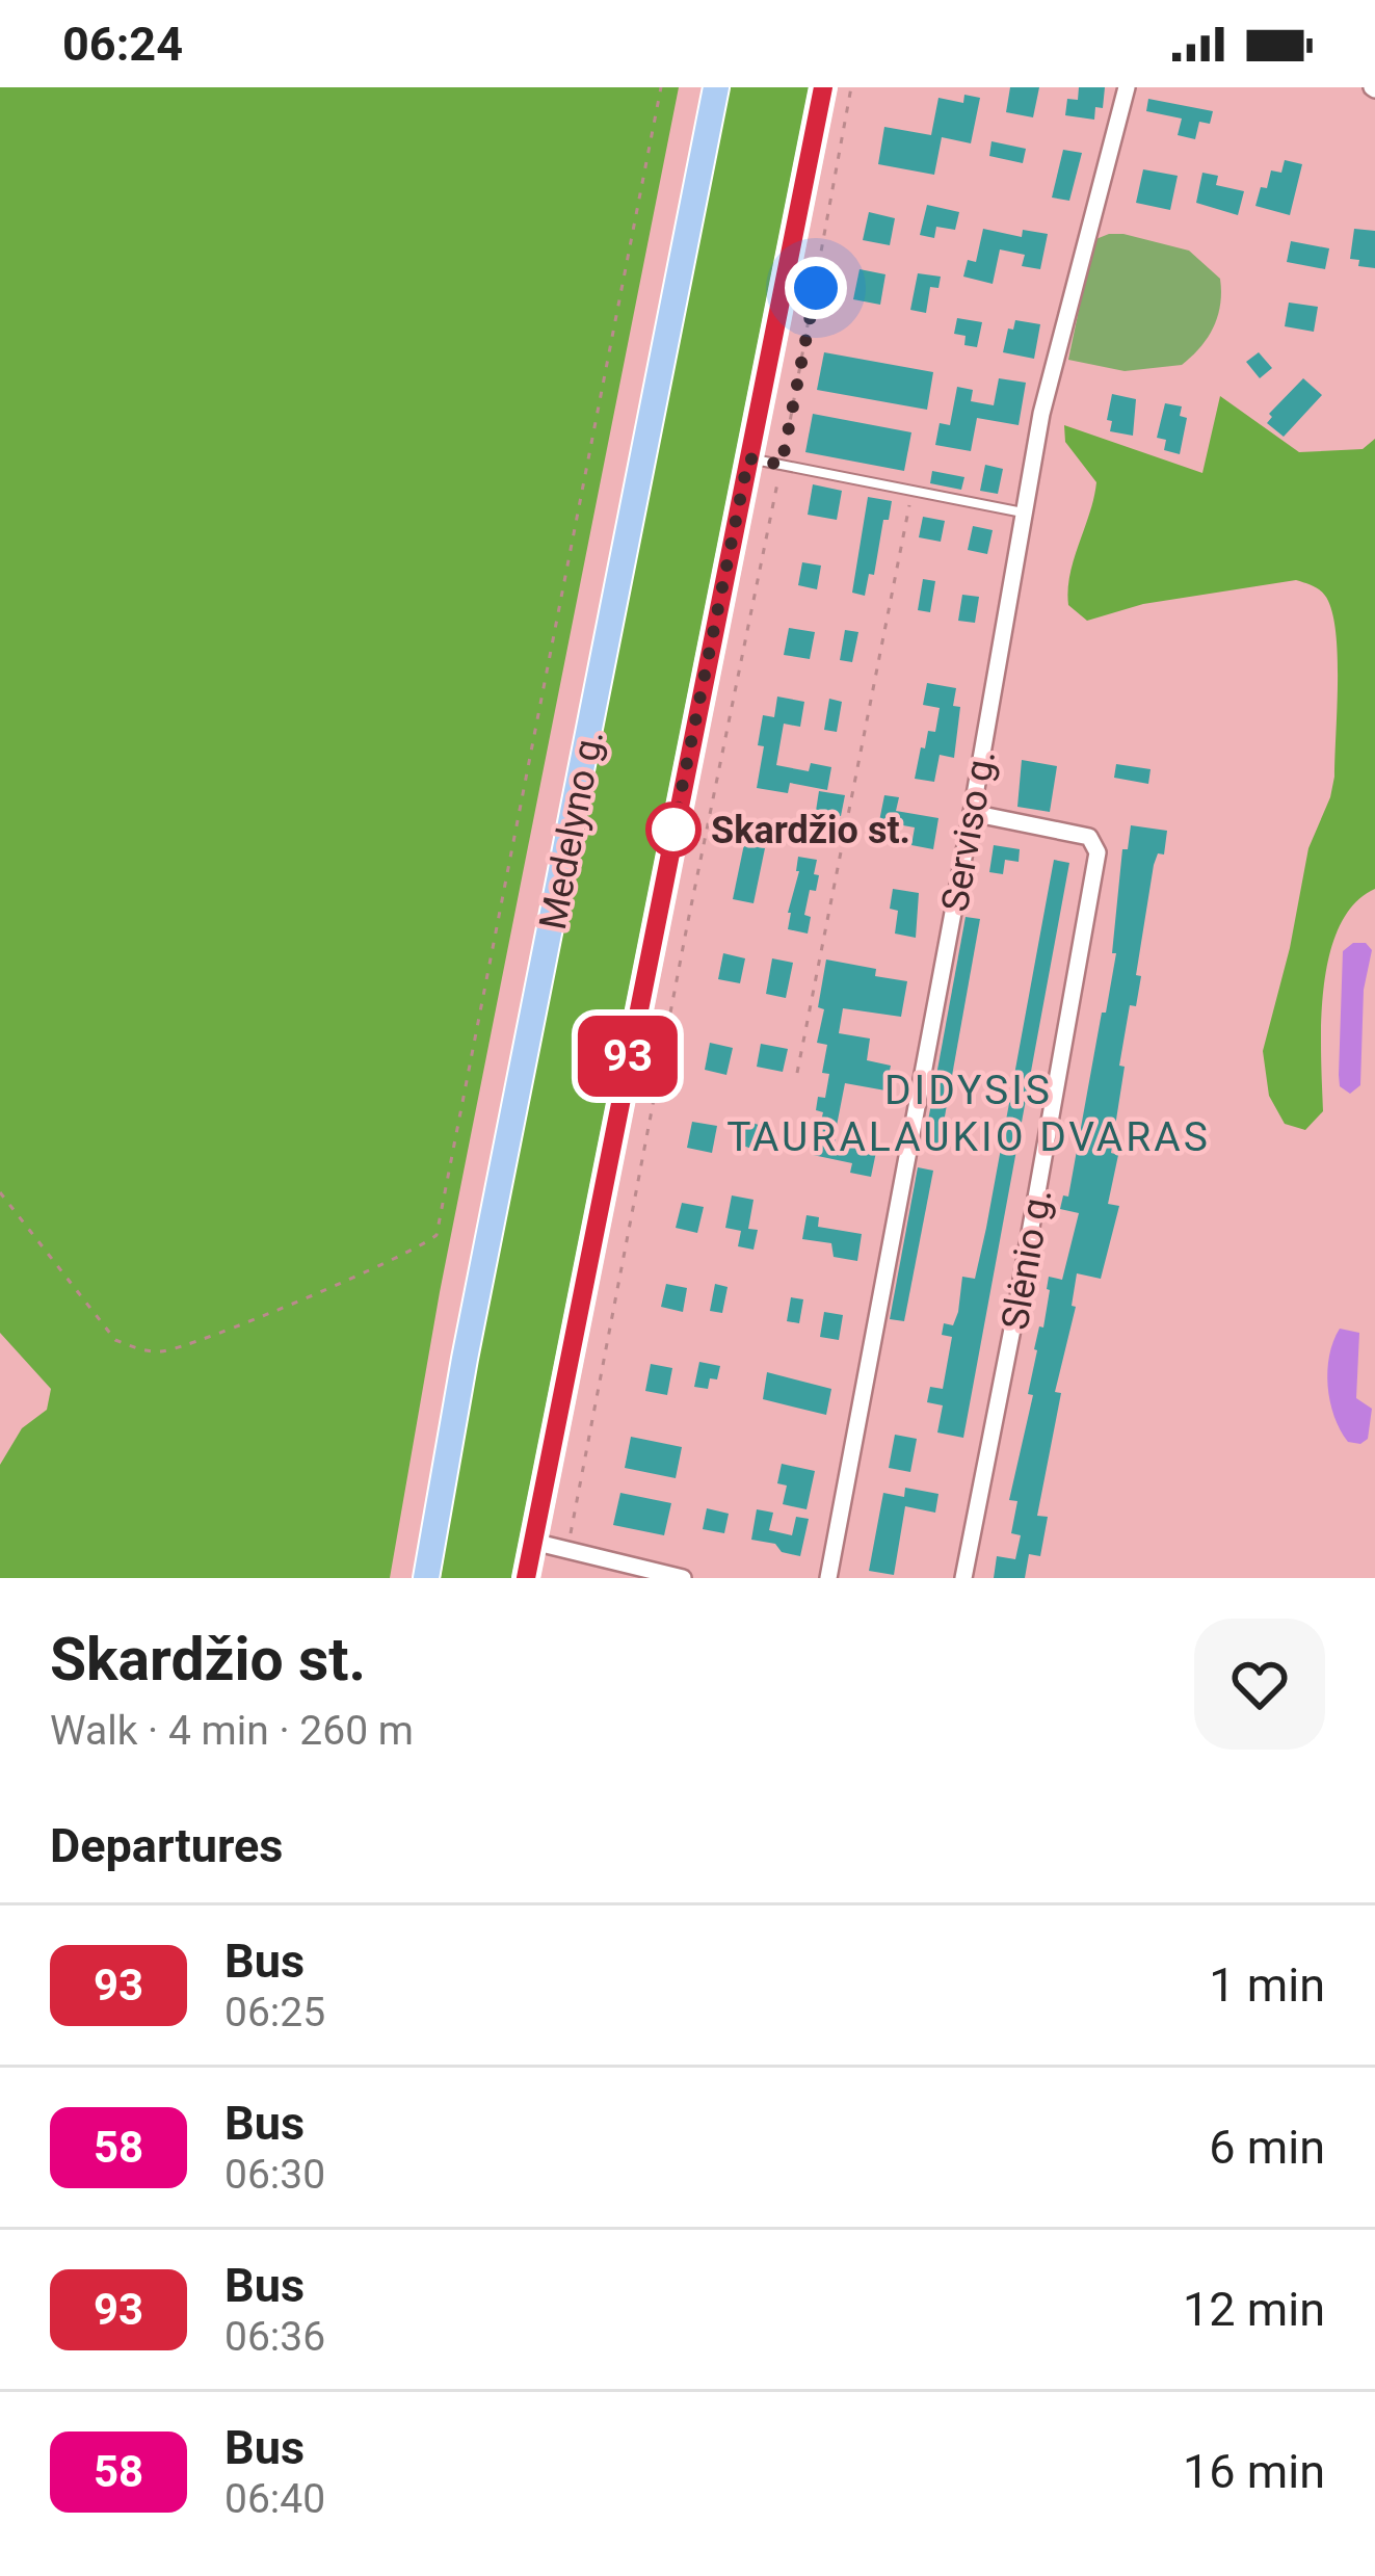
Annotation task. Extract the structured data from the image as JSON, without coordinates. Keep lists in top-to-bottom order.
{
  "streets": {
    "main road": ["Medelyno g."],
    "street": ["Serviso g.", "Slėnio g."]
  },
  "crossings": [
    ["Serviso g.", "Slėnio g."]
  ],
  "districts": ["DIDYSIS TAURALAUKIO DVARAS"],
  "places": ["Skardžio st."],
  "lines": ["bus line 93"],
  "page": {
    "status": "06:24",
    "on_map": "93",
    "heading": [
      ["Skardžio st.", "Walk · 4 min · 260 m"],
      "Departures"
    ],
    "list": [
      {
        "mark": "93",
        "name": "Bus",
        "note": "06:25",
        "value": "1 min"
      },
      {
        "mark": "58",
        "name": "Bus",
        "note": "06:30",
        "value": "6 min"
      },
      {
        "mark": "93",
        "name": "Bus",
        "note": "06:36",
        "value": "12 min"
      },
      {
        "mark": "58",
        "name": "Bus",
        "note": "06:40",
        "value": "16 min"
      }
    ]
  }
}
